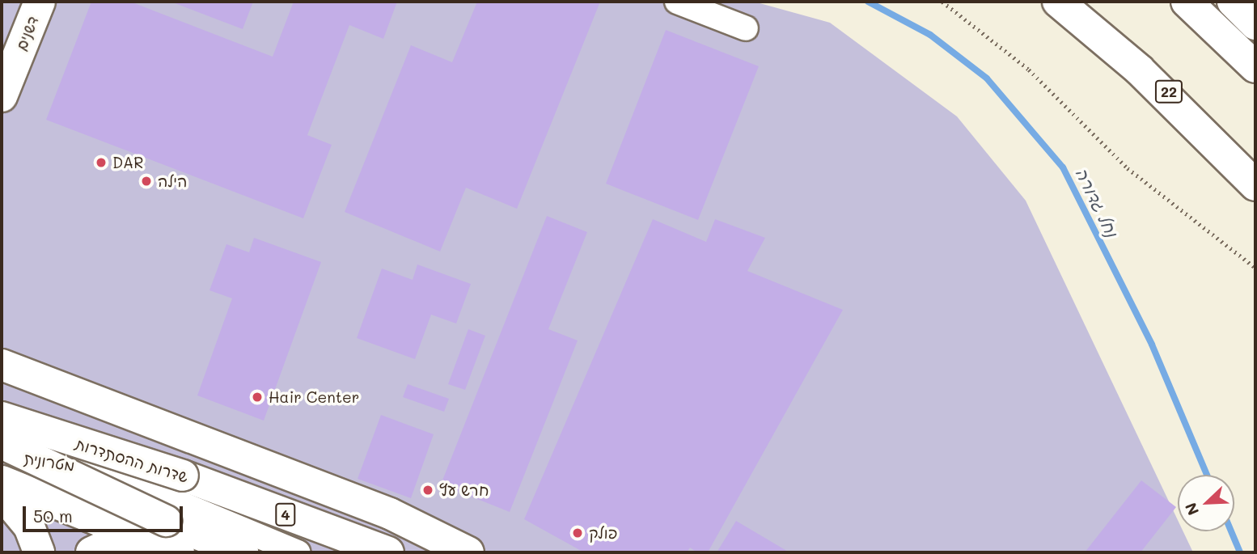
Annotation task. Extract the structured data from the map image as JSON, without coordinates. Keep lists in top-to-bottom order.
{
  "streets": {
    "main road": [
      "דשנים",
      "22",
      "שדרות ההסתדרות",
      "4"
    ],
    "street": ["מטרונית"]
  },
  "water": ["נחל גדורה"],
  "places": [
    "DAR",
    "הילה",
    "Hair Center",
    "חרש עץ",
    "פולק"
  ],
  "scale_bar": "50 m",
  "north": "bottom left"
}
